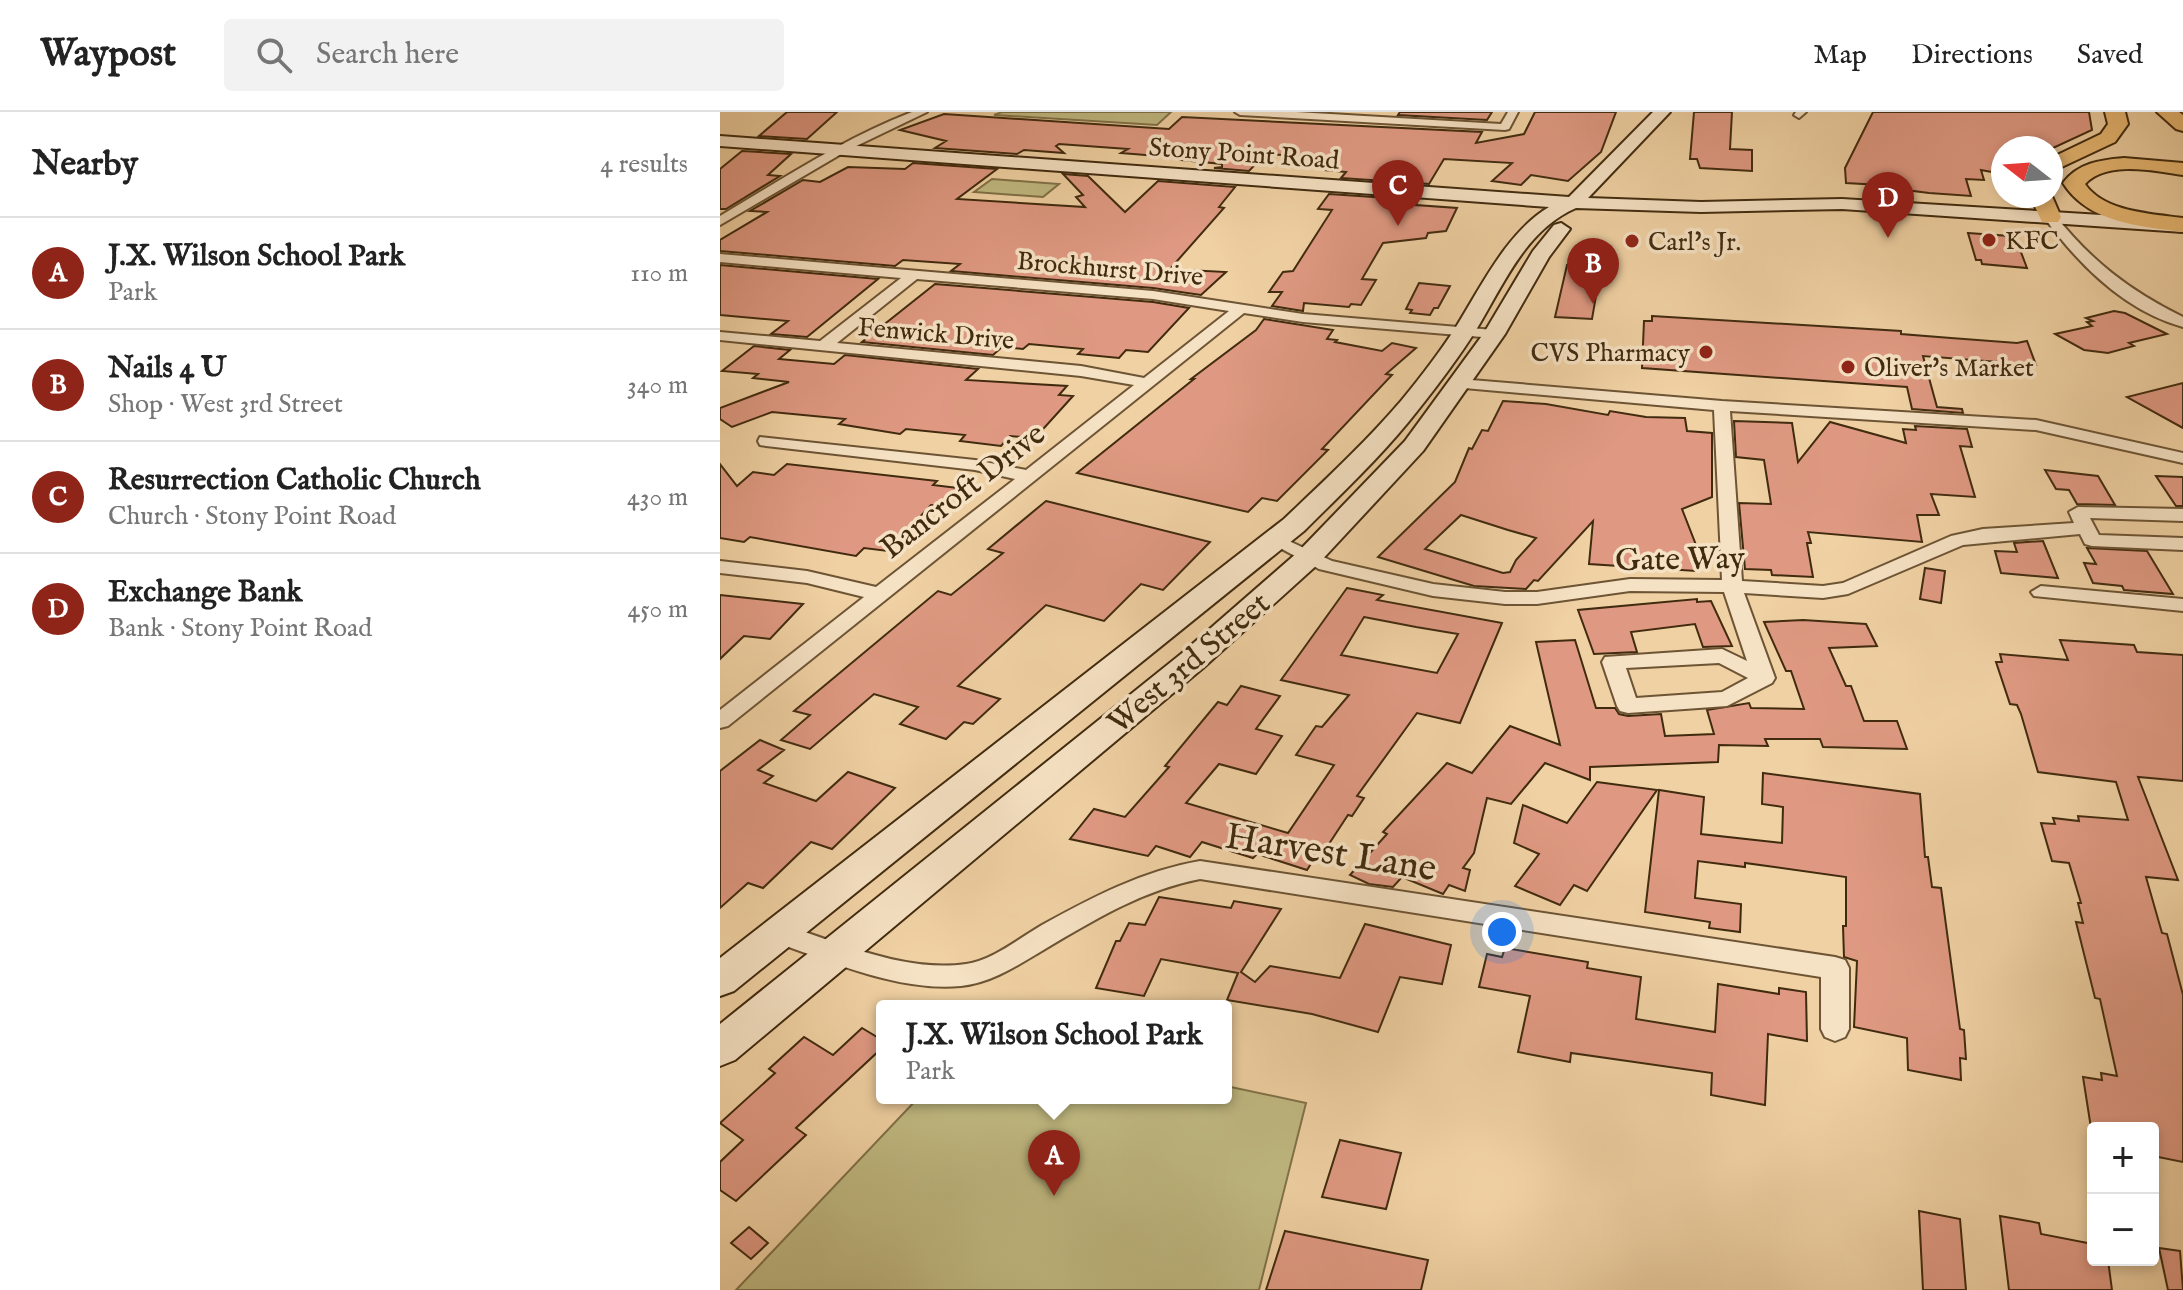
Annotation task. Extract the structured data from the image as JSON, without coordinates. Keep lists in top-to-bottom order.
{
  "streets": {
    "main road": ["Stony Point Road", "West 3rd Street"],
    "street": [
      "Brockhurst Drive",
      "Fenwick Drive",
      "Bancroft Drive",
      "Gate Way",
      "Harvest Lane"
    ]
  },
  "crossings": [
    ["Stony Point Road", "West 3rd Street"],
    ["Brockhurst Drive", "Bancroft Drive"],
    ["Brockhurst Drive", "West 3rd Street"],
    ["Fenwick Drive", "Bancroft Drive"],
    ["Gate Way", "West 3rd Street"],
    ["West 3rd Street", "Harvest Lane"]
  ],
  "places": [
    "KFC",
    "Carl's Jr.",
    "CVS Pharmacy",
    "Oliver's Market"
  ],
  "north": "left",
  "page": {
    "header": "Waypost",
    "search": "Search here",
    "nav": ["Map", "Directions", "Saved"],
    "heading": ["Nearby", "4 results"],
    "pins": [
      "C",
      "D",
      "B",
      "A"
    ],
    "list": [
      {
        "mark": "A",
        "name": "J.X. Wilson School Park",
        "note": "Park",
        "value": "110 m"
      },
      {
        "mark": "B",
        "name": "Nails 4 U",
        "note": "Shop · West 3rd Street",
        "value": "340 m"
      },
      {
        "mark": "C",
        "name": "Resurrection Catholic Church",
        "note": "Church · Stony Point Road",
        "value": "430 m"
      },
      {
        "mark": "D",
        "name": "Exchange Bank",
        "note": "Bank · Stony Point Road",
        "value": "450 m"
      }
    ],
    "popup": ["J.X. Wilson School Park", "Park"],
    "map_buttons": ["+", "−"]
  }
}
